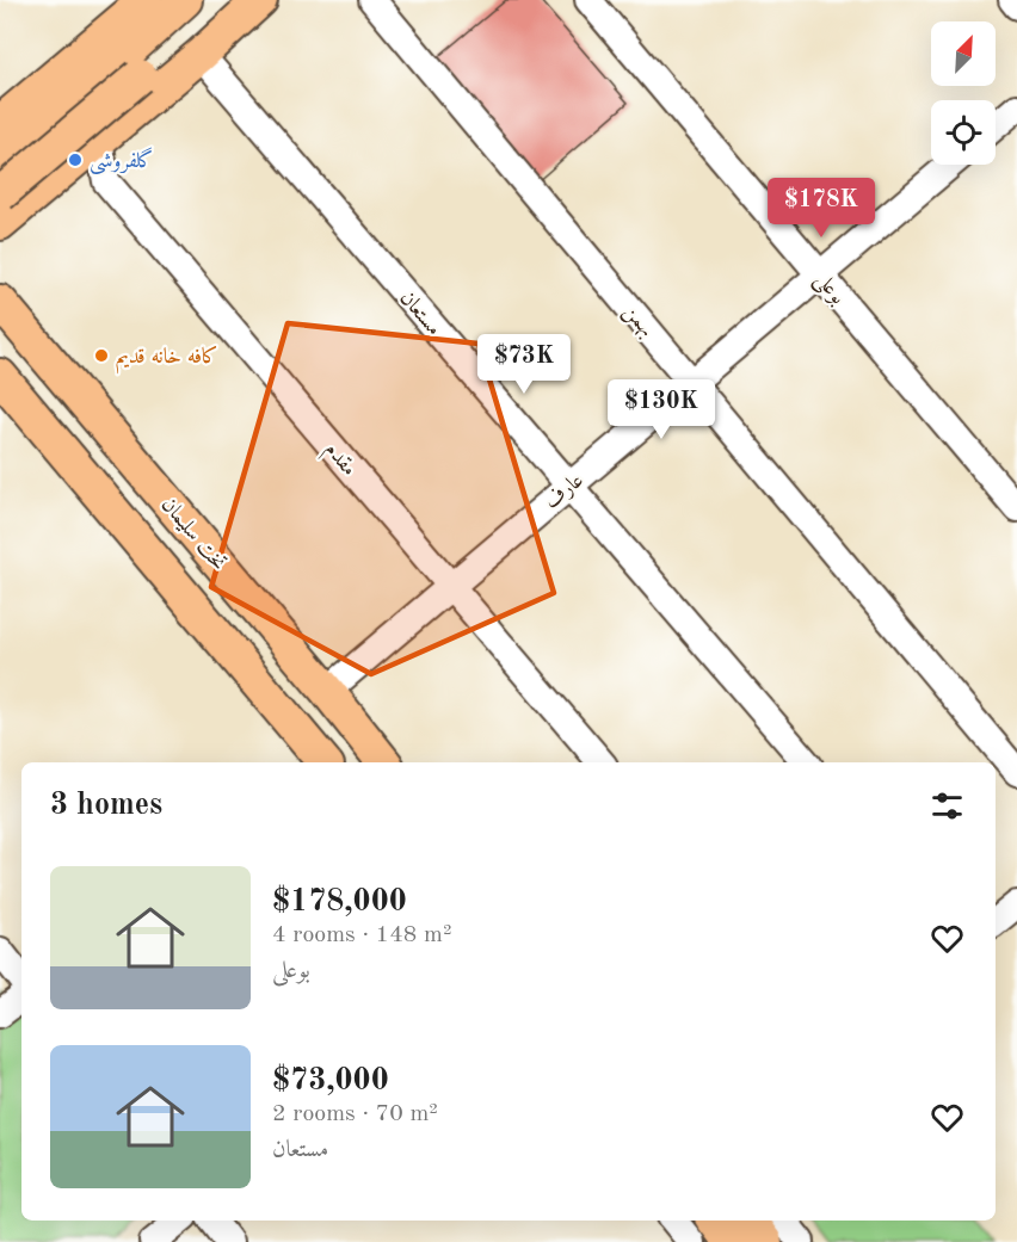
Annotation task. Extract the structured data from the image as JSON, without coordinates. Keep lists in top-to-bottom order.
{
  "streets": {
    "main road": ["تخت سلیمان"],
    "street": [
      "بوعلی",
      "مستعان",
      "بهمن",
      "مقدم",
      "عارف"
    ]
  },
  "crossings": [
    ["بوعلی", "عارف"],
    ["مستعان", "عارف"],
    ["بهمن", "عارف"],
    ["مقدم", "عارف"],
    ["عارف", "تخت سلیمان"]
  ],
  "places": ["گلفروشی", "کافه خانه قدیم"],
  "north": "top right",
  "page": {
    "price": ["$178K", "$73K", "$130K"],
    "heading": "3 homes",
    "list": [
      {
        "name": "$178,000",
        "note": "4 rooms · 148 m² · بوعلی"
      },
      {
        "name": "$73,000",
        "note": "2 rooms · 70 m² · مستعان"
      }
    ]
  }
}
